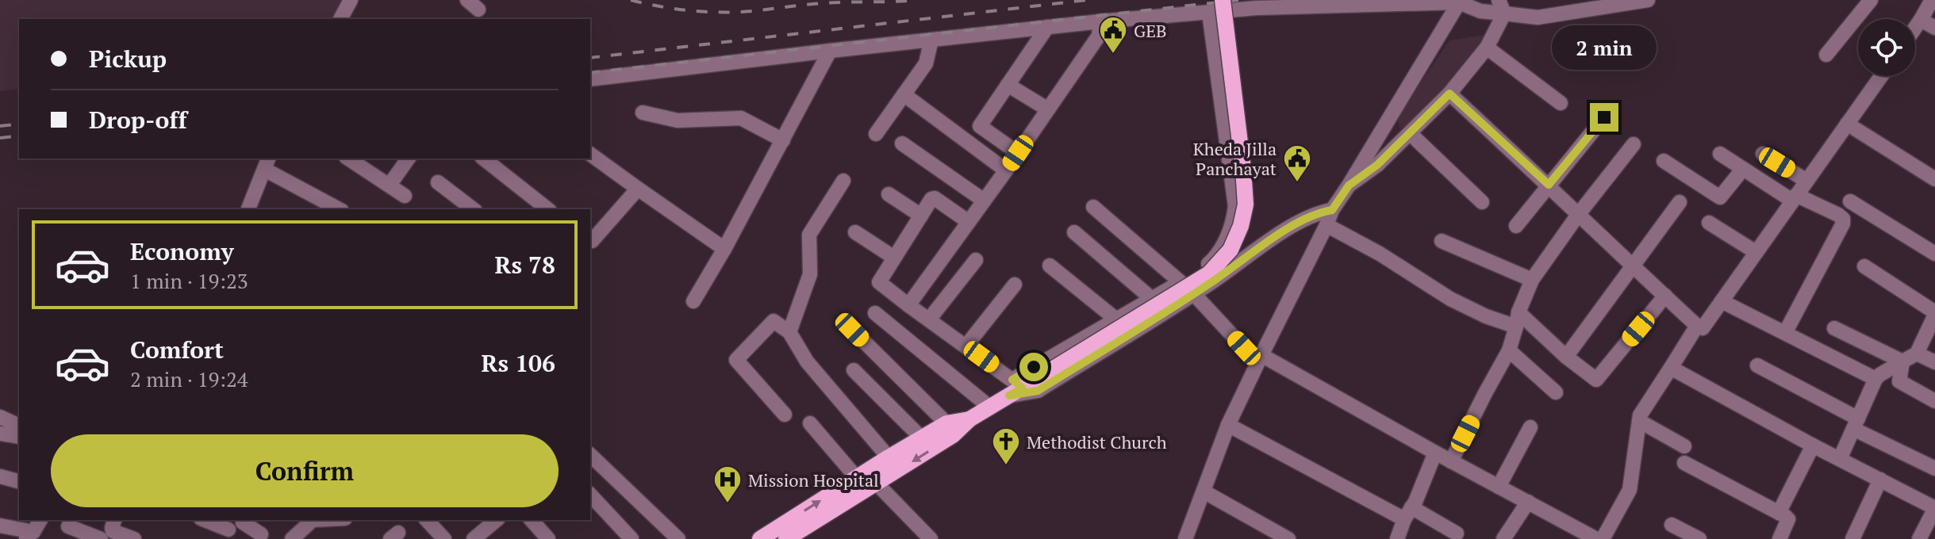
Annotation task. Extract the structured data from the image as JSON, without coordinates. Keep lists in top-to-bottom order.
{
  "places": {
    "public building": ["GEB", "Kheda Jilla Panchayat"],
    "church": ["Methodist Church"],
    "hospital": ["Mission Hospital"]
  },
  "page": {
    "banner": ["Pickup", "Drop-off"],
    "bubble": "2 min",
    "list": [
      {
        "name": "Economy",
        "note": "1 min · 19:23",
        "value": "Rs 78"
      },
      {
        "name": "Comfort",
        "note": "2 min · 19:24",
        "value": "Rs 106"
      }
    ],
    "buttons": "Confirm"
  }
}
